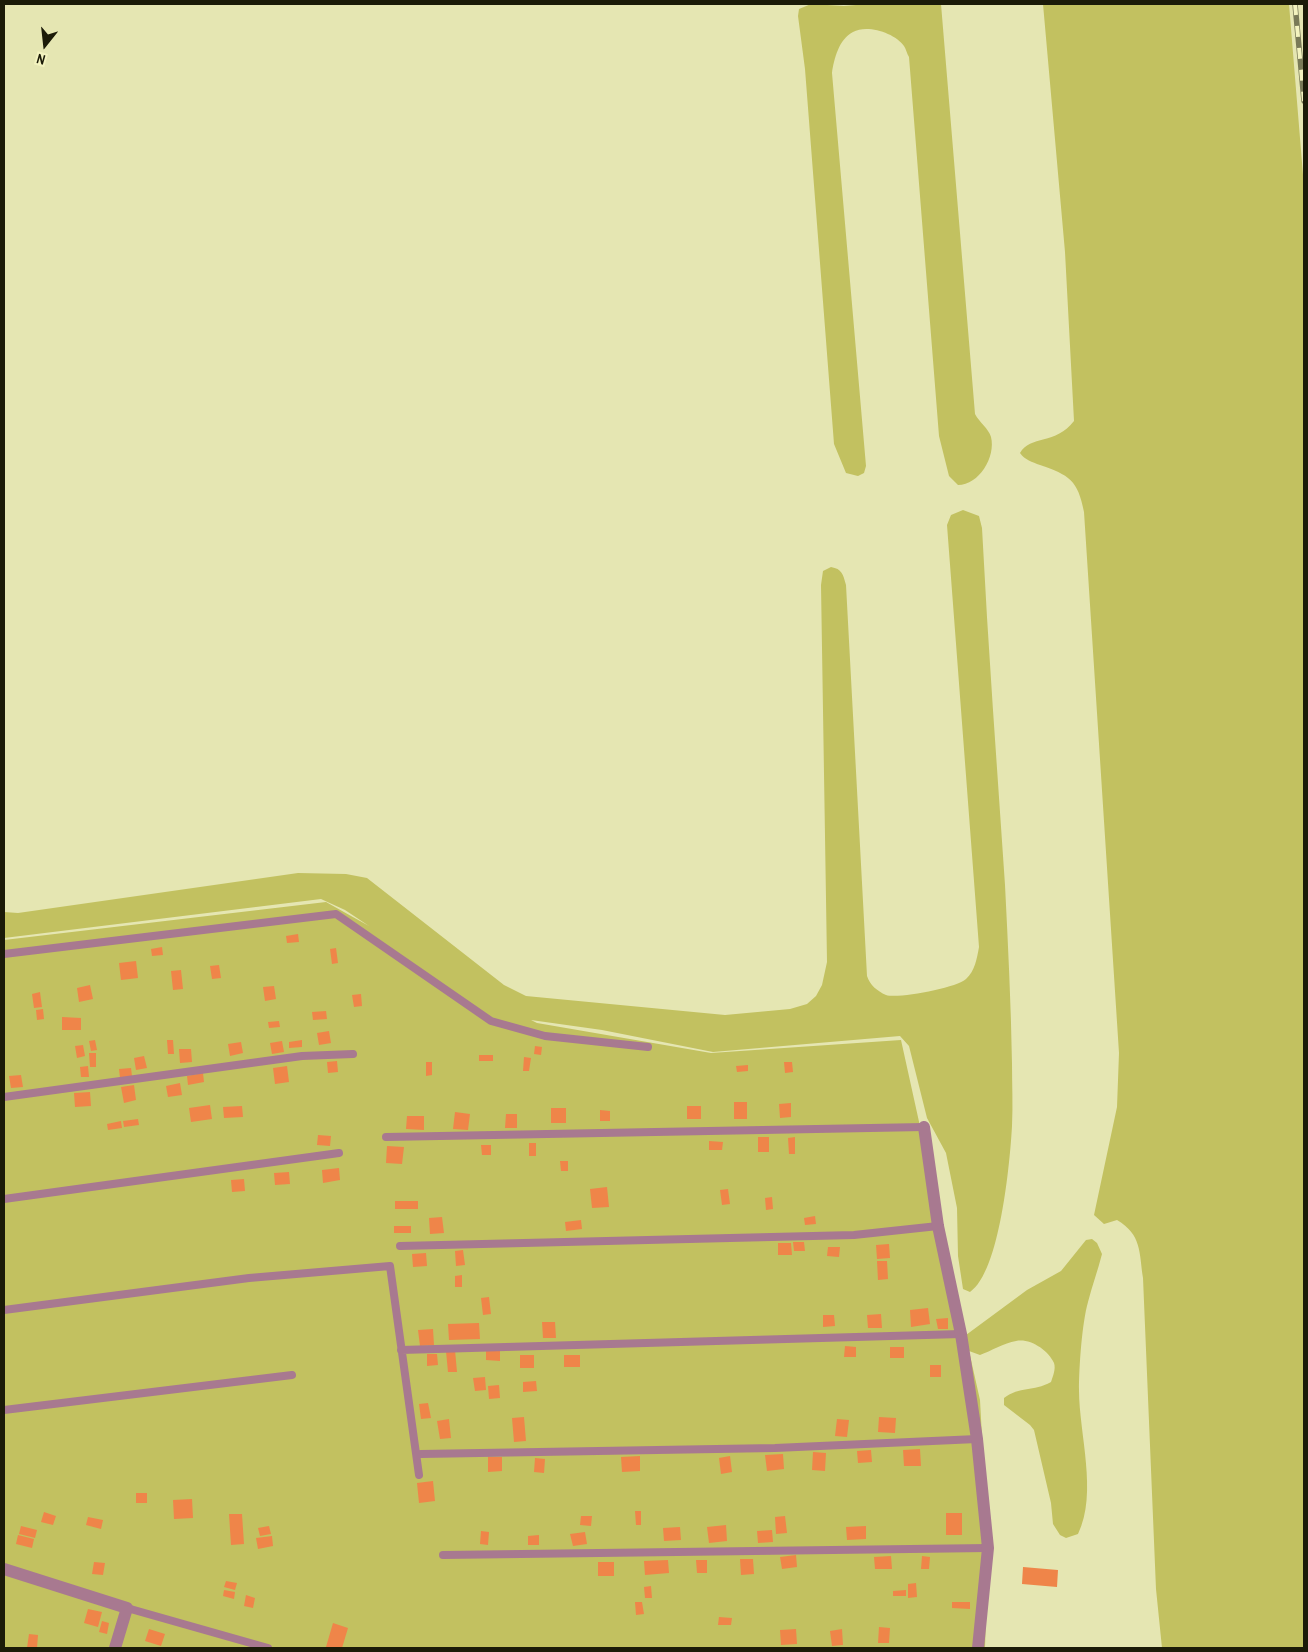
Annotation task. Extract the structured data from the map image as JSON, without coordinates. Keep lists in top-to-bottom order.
{
  "north": "bottom"
}
